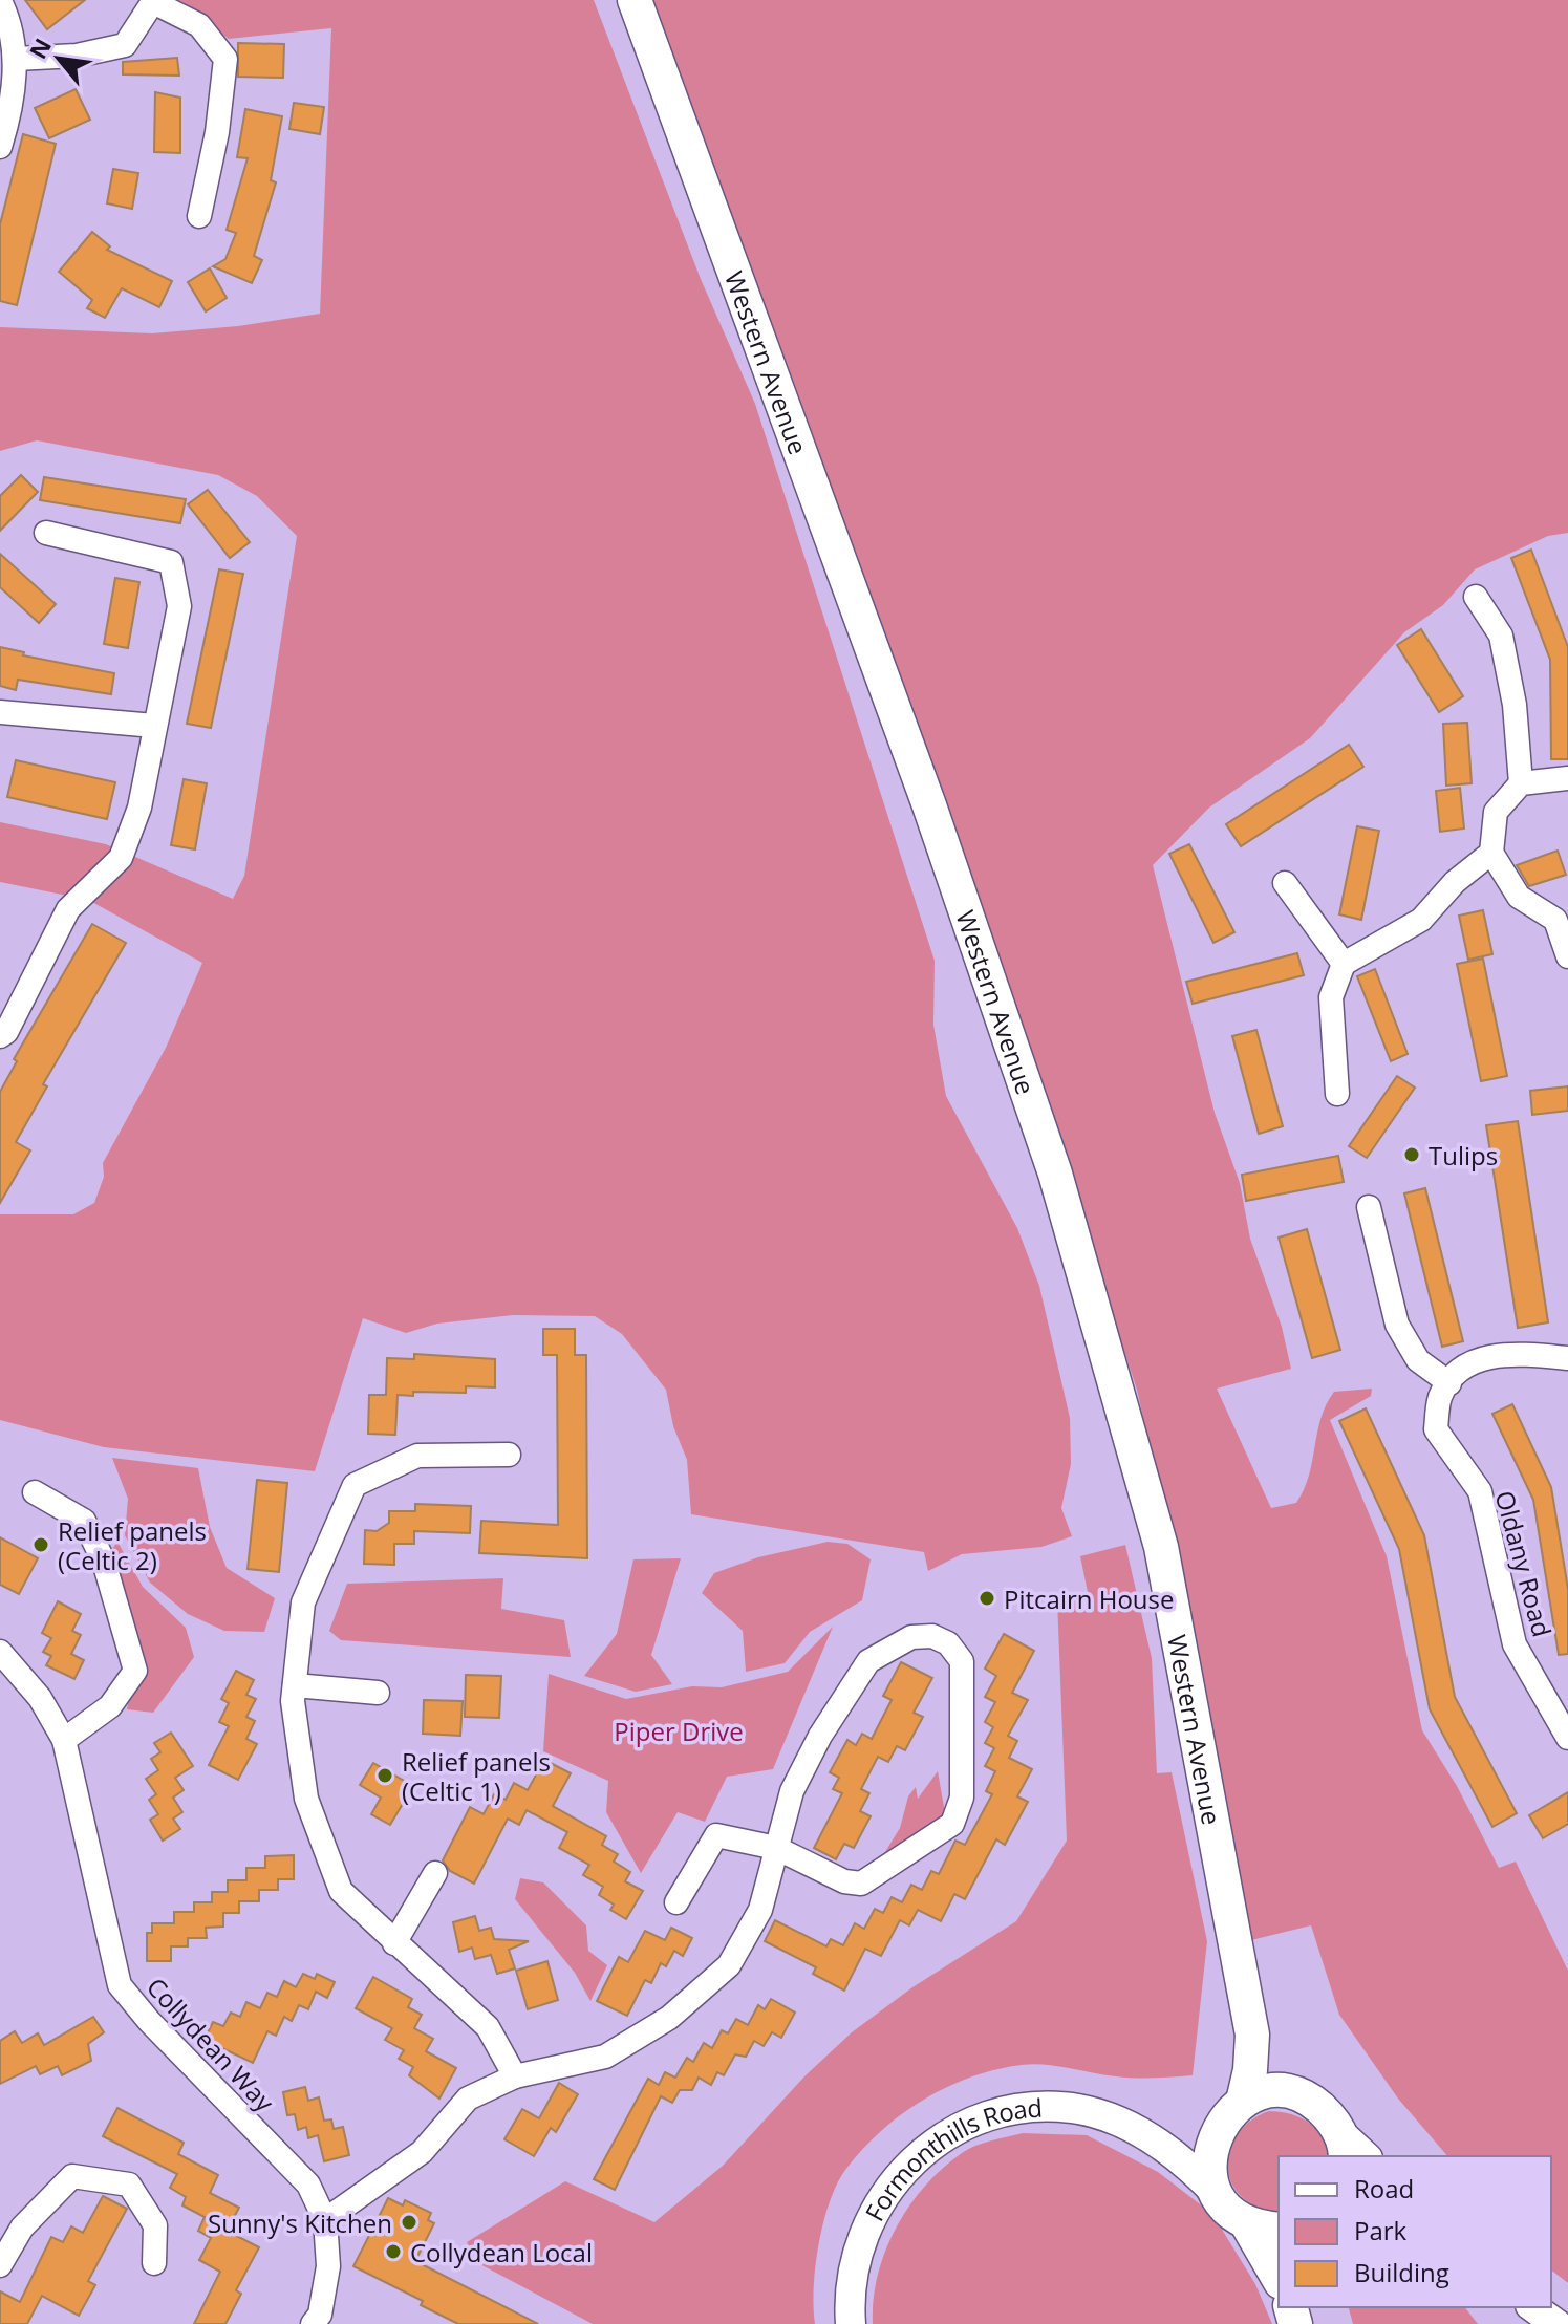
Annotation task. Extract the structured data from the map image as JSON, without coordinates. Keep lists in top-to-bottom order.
{
  "streets": {
    "main road": ["Western Avenue"],
    "street": ["Oldany Road", "Collydean Way", "Formonthills Road"]
  },
  "parks": ["Piper Drive"],
  "places": [
    "Tulips",
    "Relief panels (Celtic 2)",
    "Pitcairn House",
    "Relief panels (Celtic 1)",
    "Sunny's Kitchen",
    "Collydean Local"
  ],
  "legend": ["Road", "Park", "Building"],
  "north": "top left"
}
